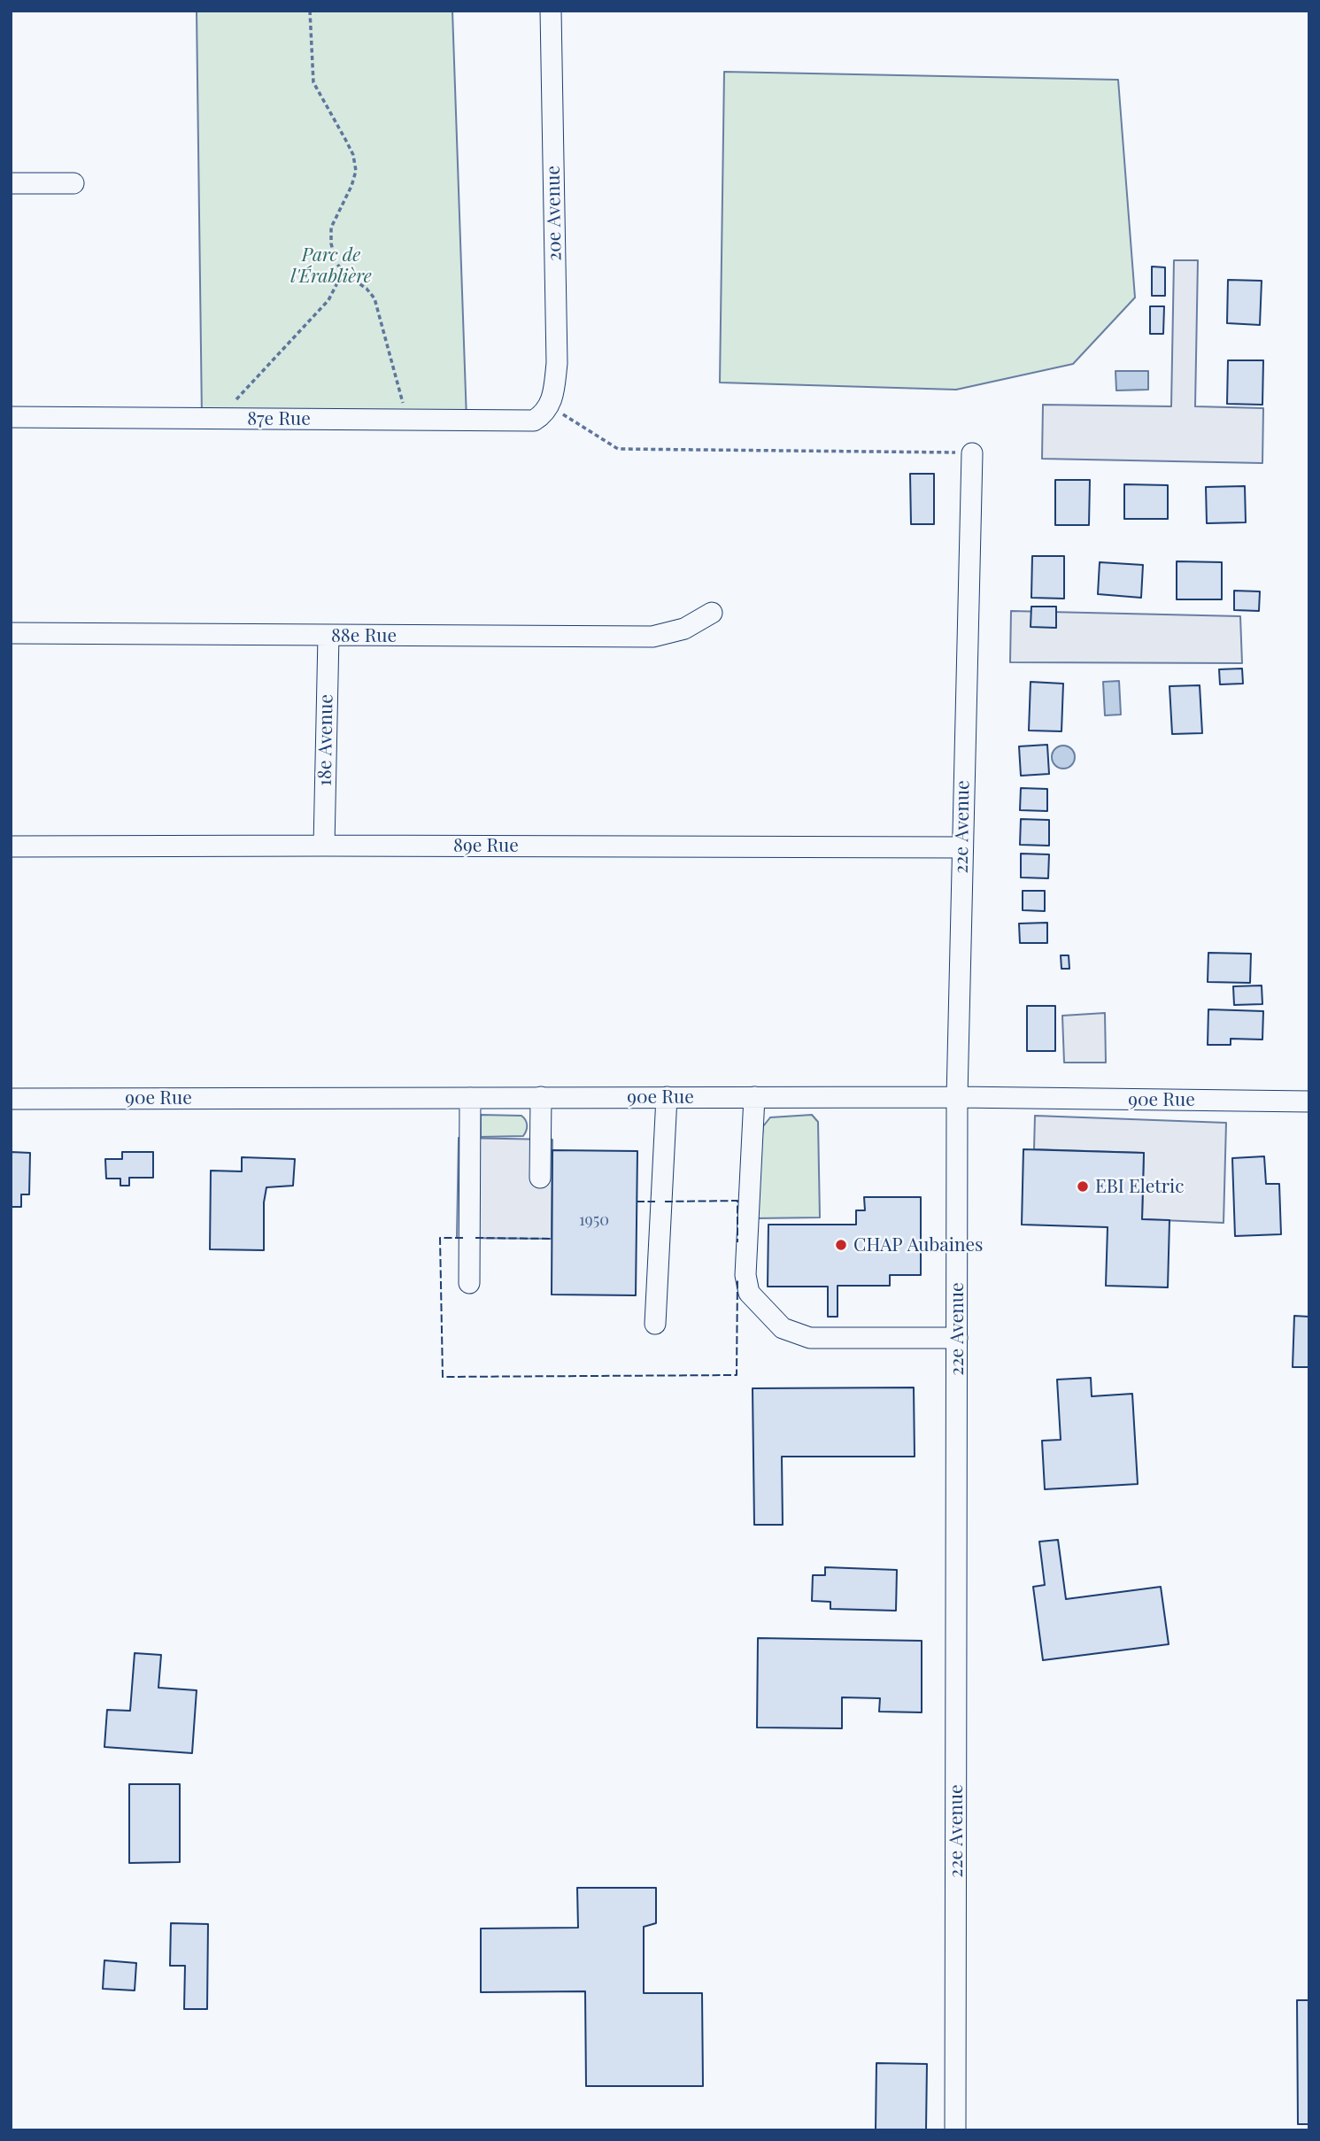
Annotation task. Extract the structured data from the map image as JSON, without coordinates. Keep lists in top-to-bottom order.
{
  "streets": {
    "street": [
      "20e Avenue",
      "87e Rue",
      "88e Rue",
      "18e Avenue",
      "22e Avenue",
      "89e Rue",
      "90e Rue"
    ]
  },
  "crossings": [
    ["20e Avenue", "87e Rue"],
    ["88e Rue", "18e Avenue"],
    ["18e Avenue", "89e Rue"],
    ["22e Avenue", "89e Rue"],
    ["22e Avenue", "90e Rue"]
  ],
  "parks": ["Parc de l'Érablière"],
  "places": ["EBI Eletric", "CHAP Aubaines"],
  "house_numbers": ["1950"]
}
